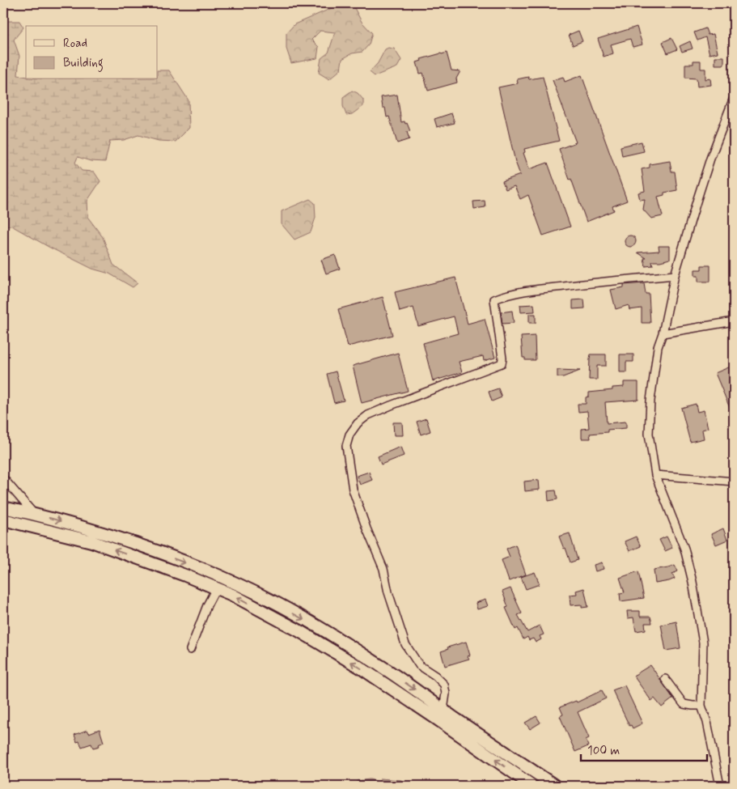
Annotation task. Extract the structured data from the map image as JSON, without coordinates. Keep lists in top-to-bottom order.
{
  "legend": ["Road", "Building"],
  "scale_bar": "100 m"
}
